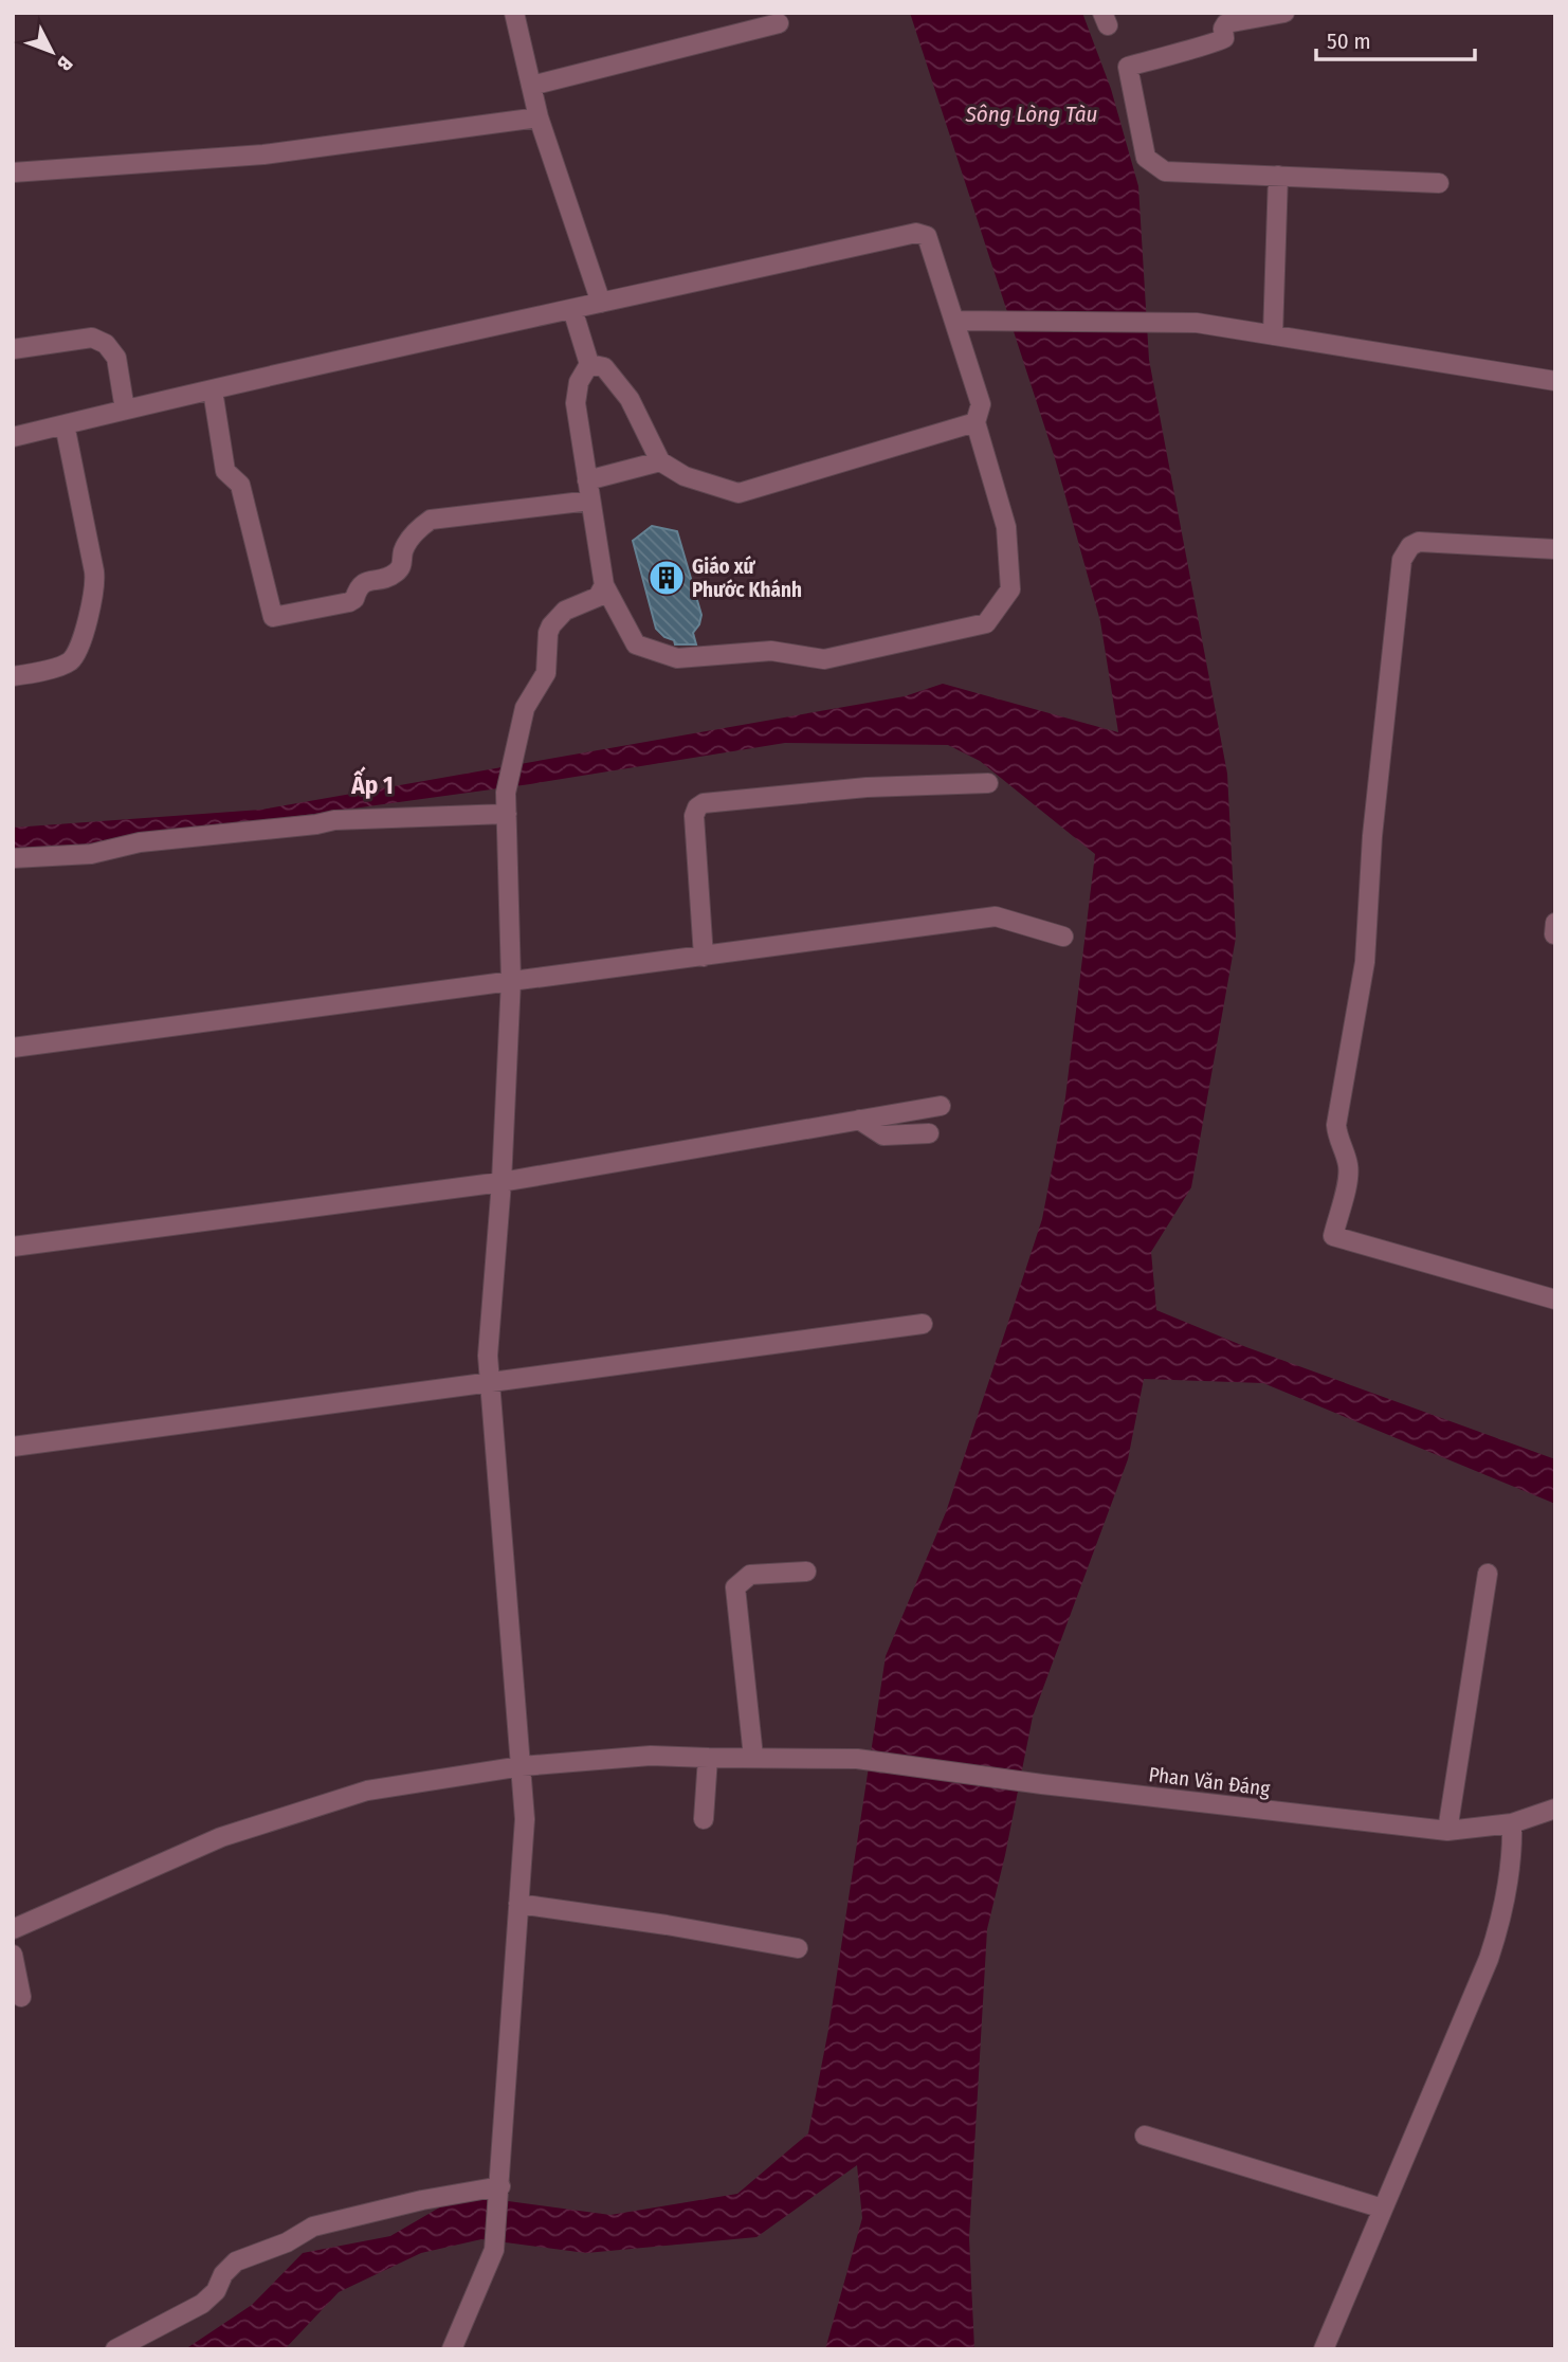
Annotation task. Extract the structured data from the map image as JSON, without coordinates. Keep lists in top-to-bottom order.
{
  "streets": {
    "street": ["Phan Văn Đáng"]
  },
  "districts": ["Ấp 1"],
  "water": ["Sông Lòng Tàu"],
  "places": {
    "building": ["Giáo xứ Phước Khánh"]
  },
  "scale_bar": "50 m",
  "north": "bottom right"
}
